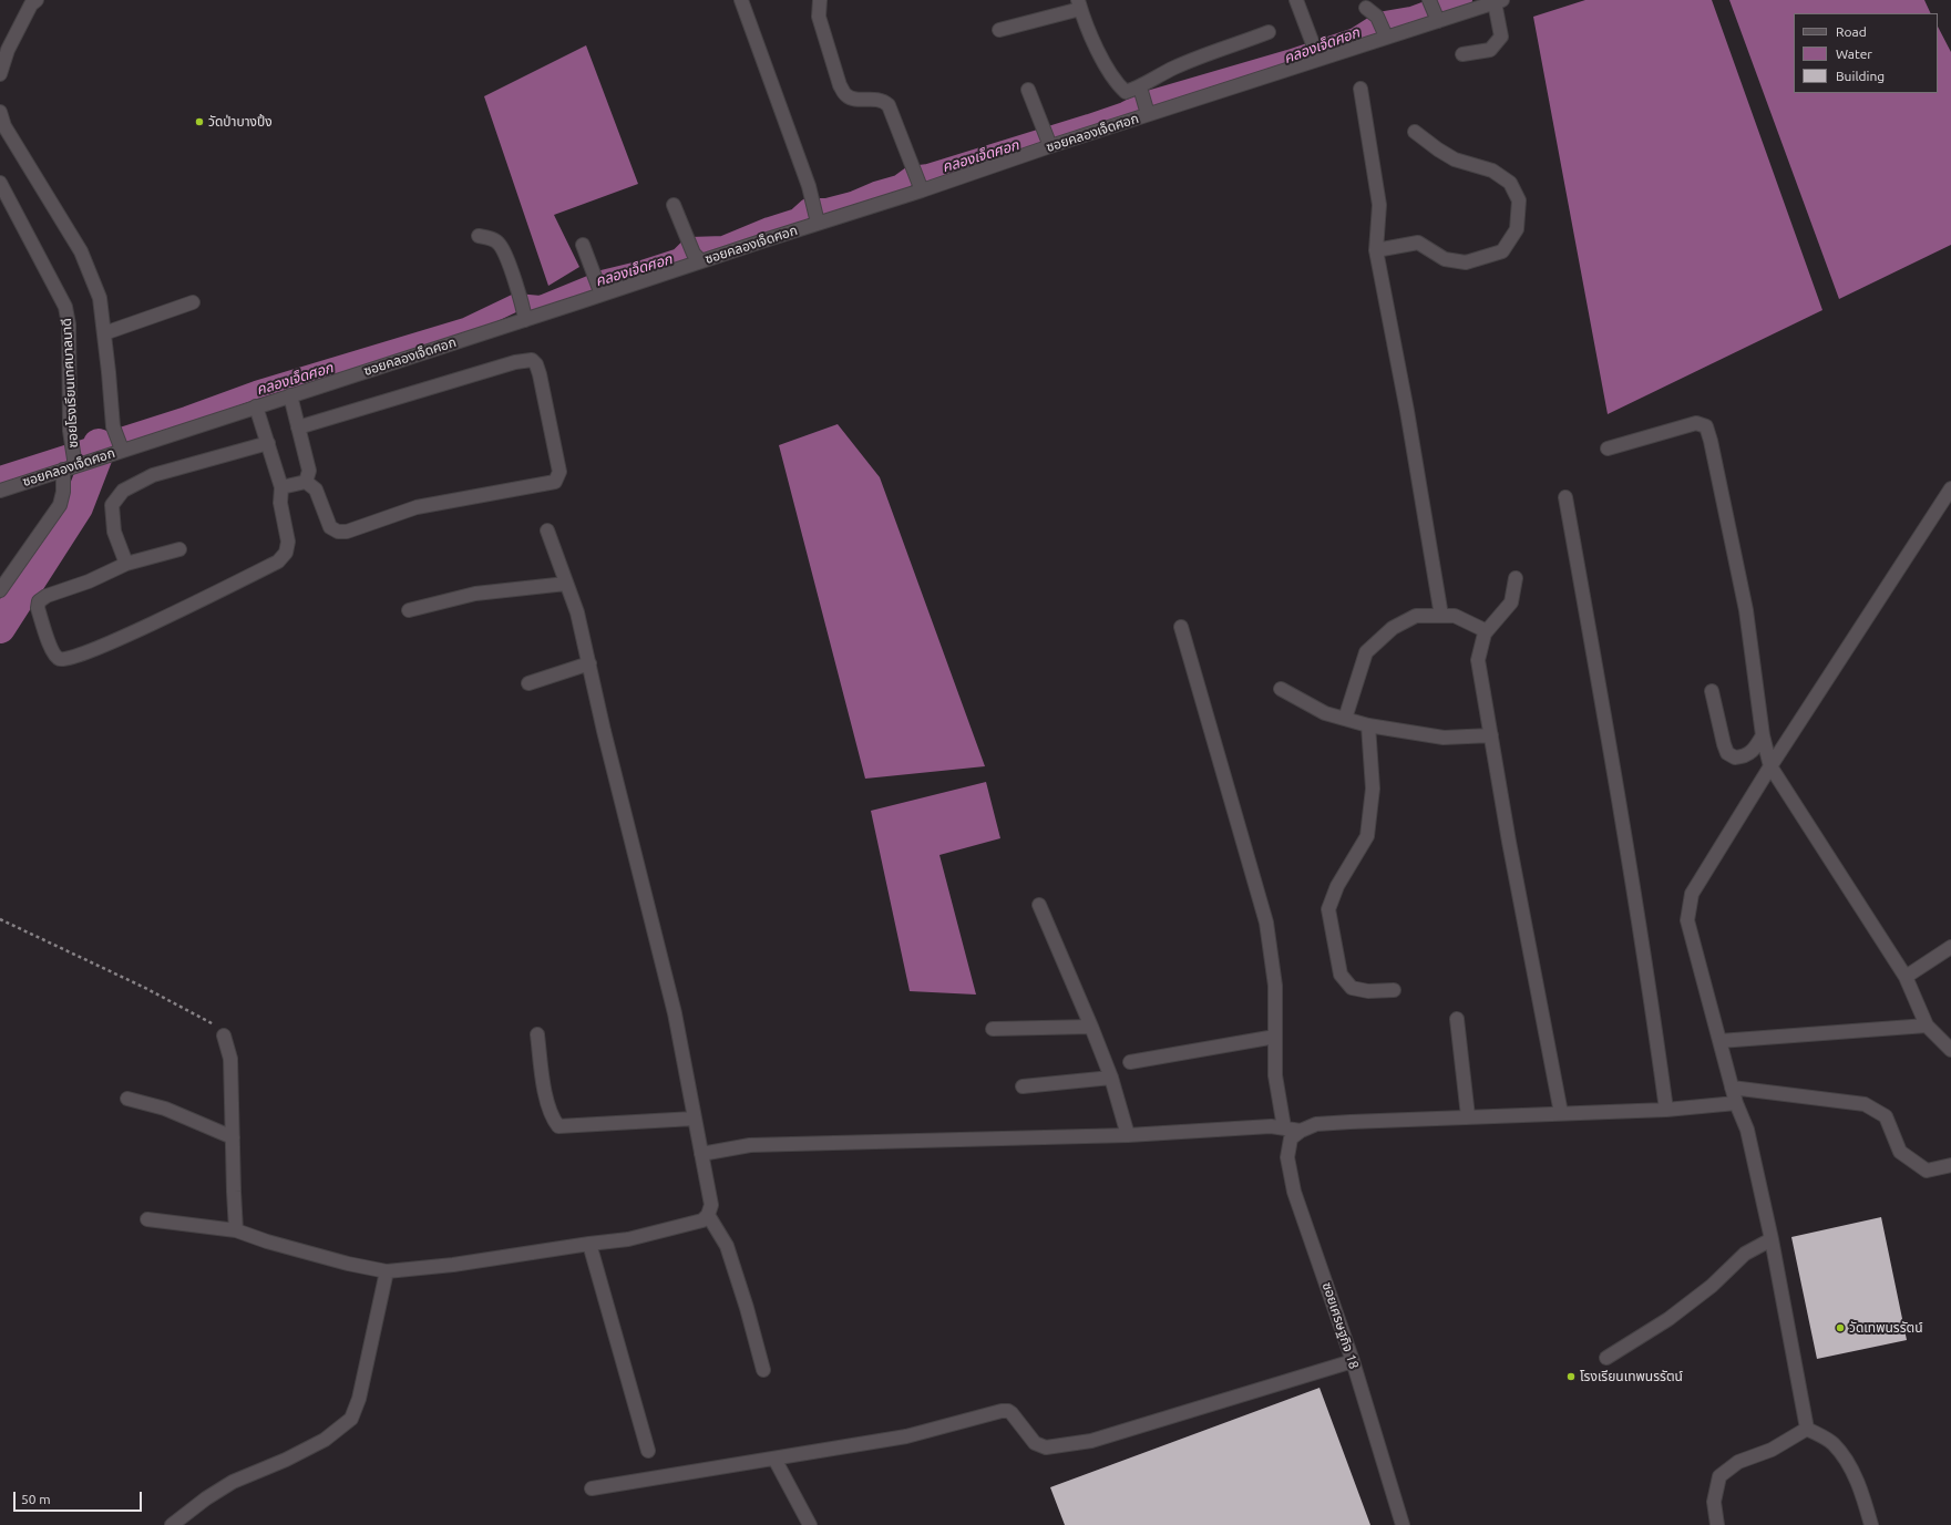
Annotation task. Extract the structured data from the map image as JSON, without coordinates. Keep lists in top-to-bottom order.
{
  "streets": {
    "street": ["ซอยคลองเจ็ดศอก", "ซอยโรงเรียนเทศบาลนาดี", "ซอยเศรษฐกิจ 18"]
  },
  "crossings": [
    ["ซอยคลองเจ็ดศอก", "ซอยโรงเรียนเทศบาลนาดี"]
  ],
  "water": ["คลองเจ็ดศอก"],
  "places": ["วัดป่าบางปิ้ง", "วัดเทพนรรัตน์", "โรงเรียนเทพนรรัตน์"],
  "legend": ["Road", "Water", "Building"],
  "scale_bar": "50 m"
}
